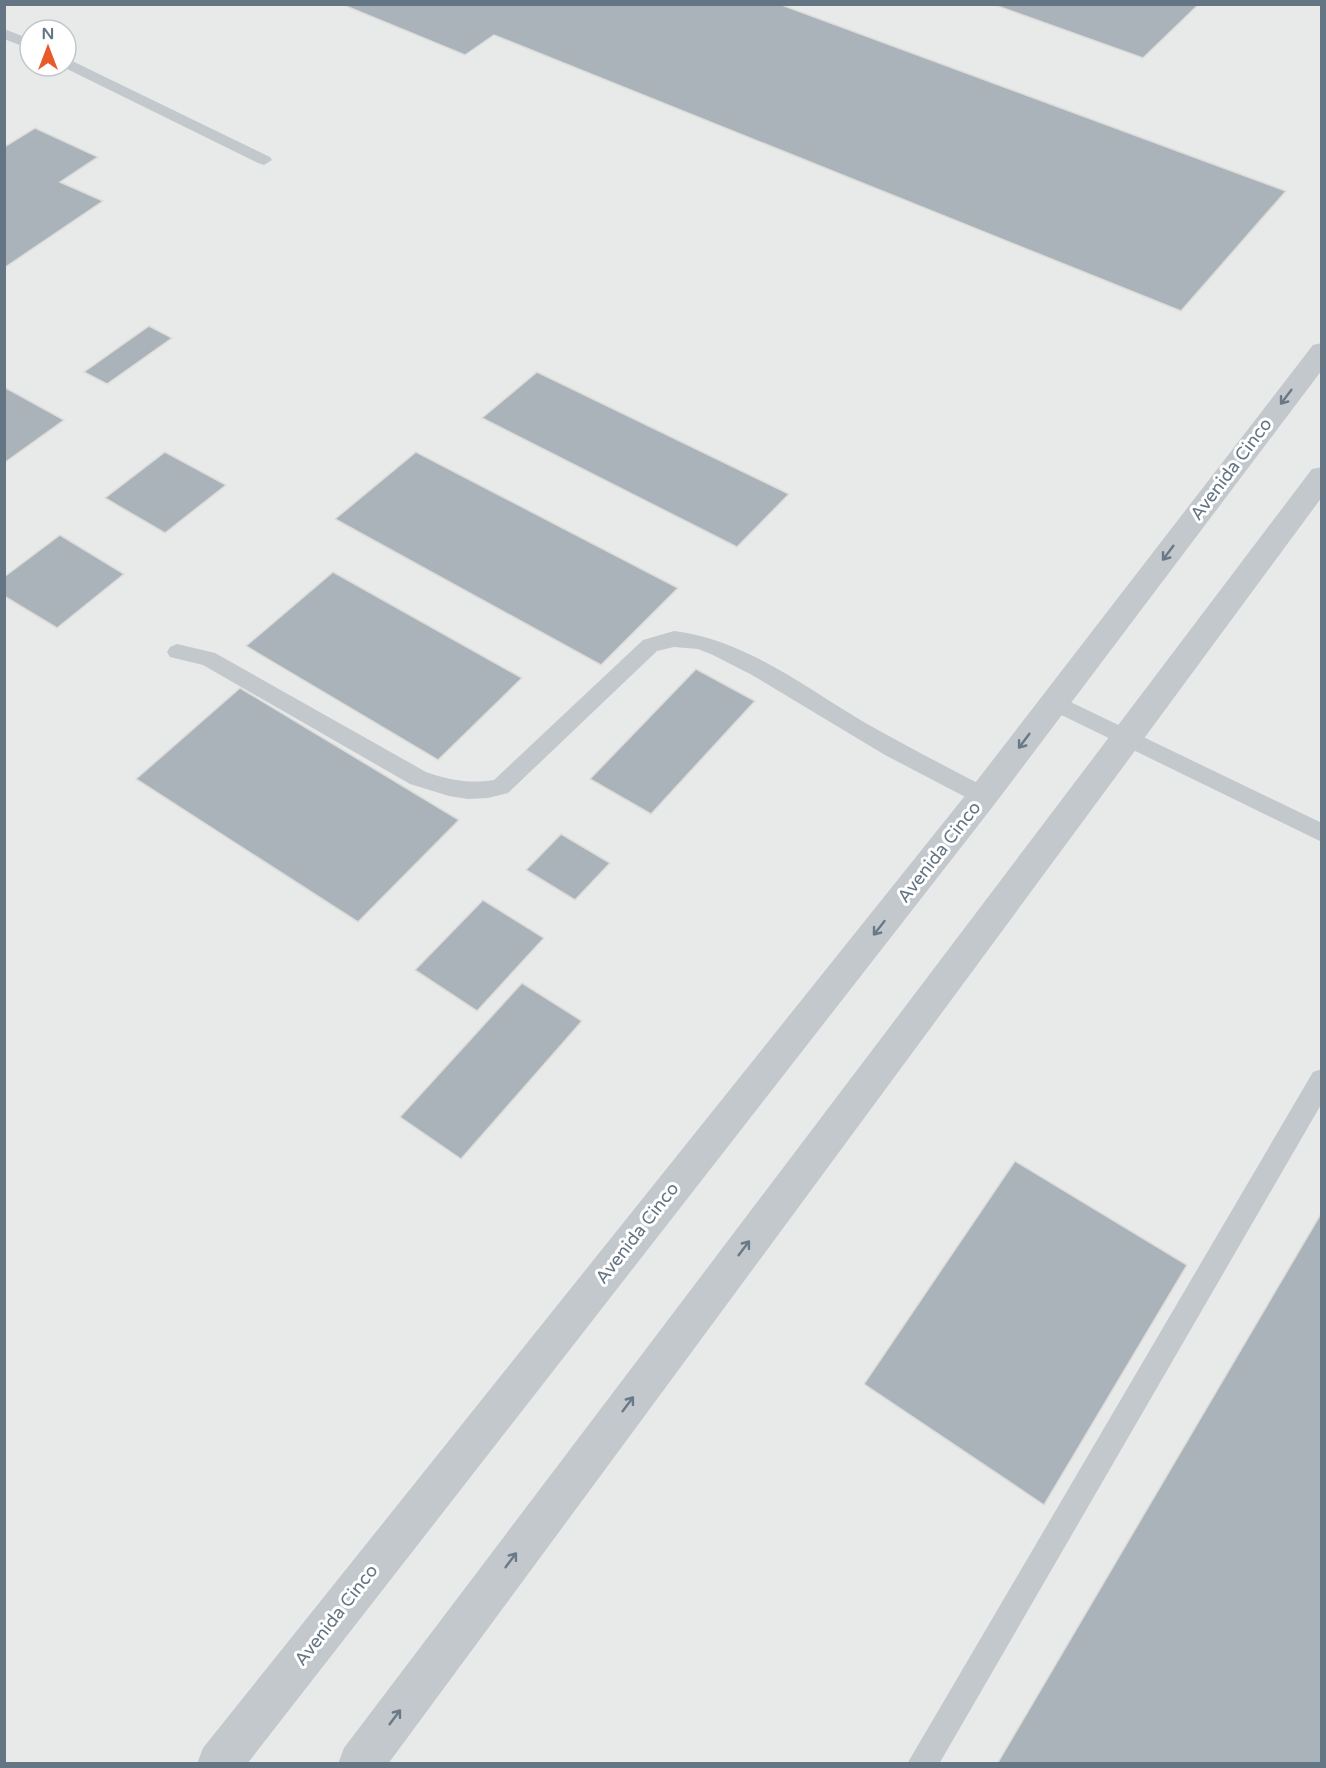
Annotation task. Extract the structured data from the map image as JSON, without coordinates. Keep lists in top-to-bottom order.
{
  "streets": {
    "street": ["Avenida Cinco"]
  },
  "north": "top"
}
